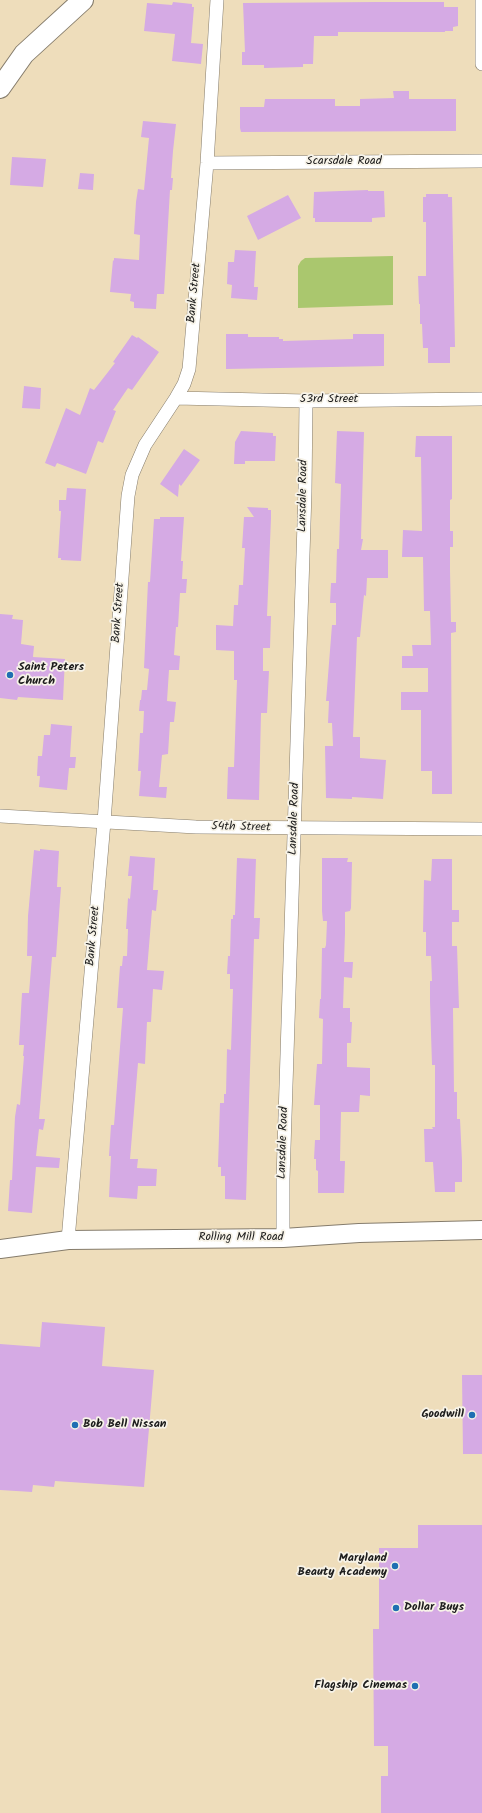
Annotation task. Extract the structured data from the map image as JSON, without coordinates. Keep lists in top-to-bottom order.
{
  "streets": {
    "street": [
      "Scarsdale Road",
      "Bank Street",
      "53rd Street",
      "Lansdale Road",
      "54th Street",
      "Rolling Mill Road"
    ]
  },
  "crossings": [
    ["Scarsdale Road", "Bank Street"],
    ["Bank Street", "53rd Street"],
    ["Bank Street", "54th Street"],
    ["Bank Street", "Rolling Mill Road"],
    ["53rd Street", "Lansdale Road"],
    ["Lansdale Road", "54th Street"],
    ["Lansdale Road", "Rolling Mill Road"]
  ],
  "places": [
    "Saint Peters Church",
    "Goodwill",
    "Bob Bell Nissan",
    "Maryland Beauty Academy",
    "Dollar Buys",
    "Flagship Cinemas"
  ]
}
